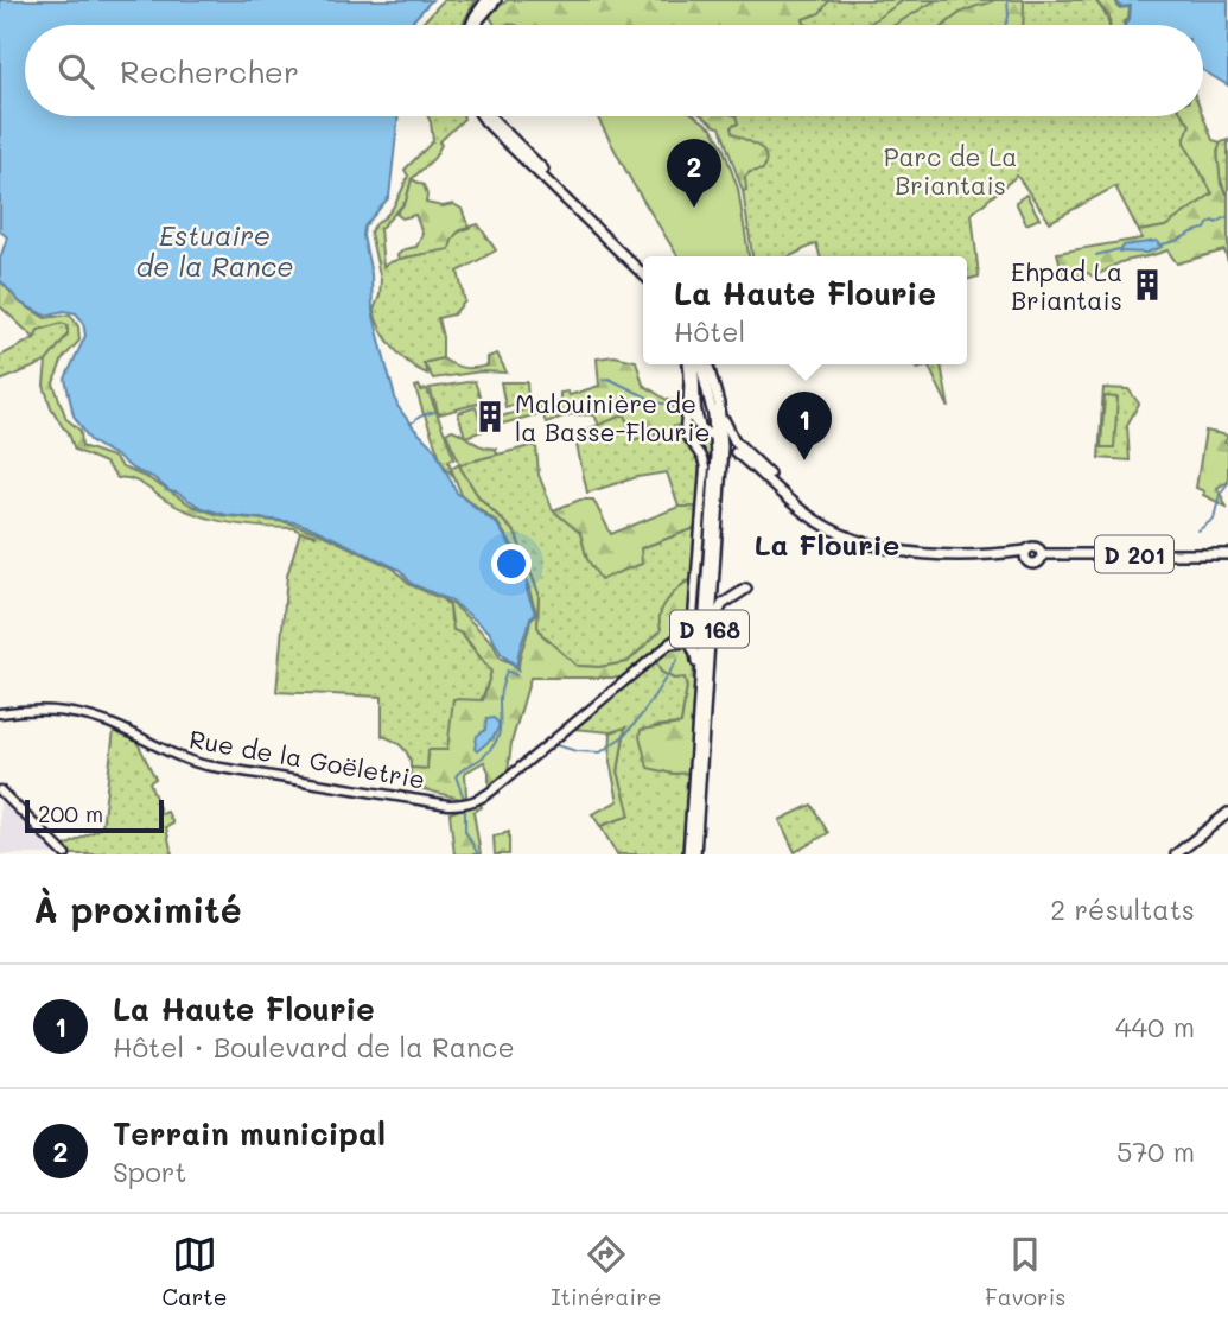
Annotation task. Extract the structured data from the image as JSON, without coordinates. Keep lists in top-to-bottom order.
{
  "streets": {
    "main road": ["D 201", "D 168"],
    "street": ["Rue de la Goëletrie"]
  },
  "districts": ["La Flourie"],
  "water": ["Estuaire de la Rance"],
  "parks": ["Parc de La Briantais"],
  "places": {
    "building": ["Ehpad La Briantais", "Malouinière de la Basse-Flourie"]
  },
  "scale_bar": "200 m",
  "page": {
    "search": "Rechercher",
    "pins": ["2", "1"],
    "popup": ["La Haute Flourie", "Hôtel"],
    "scale": "200 m",
    "heading": ["À proximité", "2 résultats"],
    "list": [
      {
        "mark": "1",
        "name": "La Haute Flourie",
        "note": "Hôtel · Boulevard de la Rance",
        "value": "440 m"
      },
      {
        "mark": "2",
        "name": "Terrain municipal",
        "note": "Sport",
        "value": "570 m"
      }
    ],
    "nav": ["Carte", "Itinéraire", "Favoris"]
  }
}
